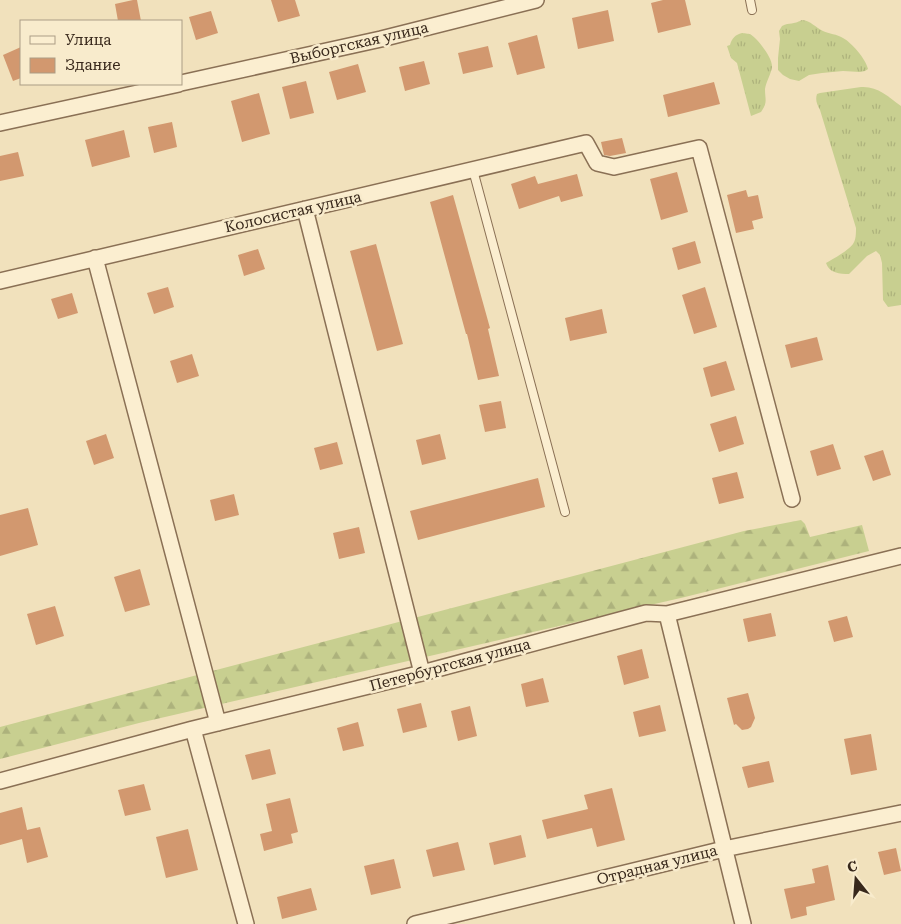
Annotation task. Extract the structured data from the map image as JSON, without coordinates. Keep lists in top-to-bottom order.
{
  "streets": {
    "street": [
      "Выборгская улица",
      "Колосистая улица",
      "Петербургская улица",
      "Отрадная улица"
    ]
  },
  "legend": ["Улица", "Здание"],
  "north": "top"
}
